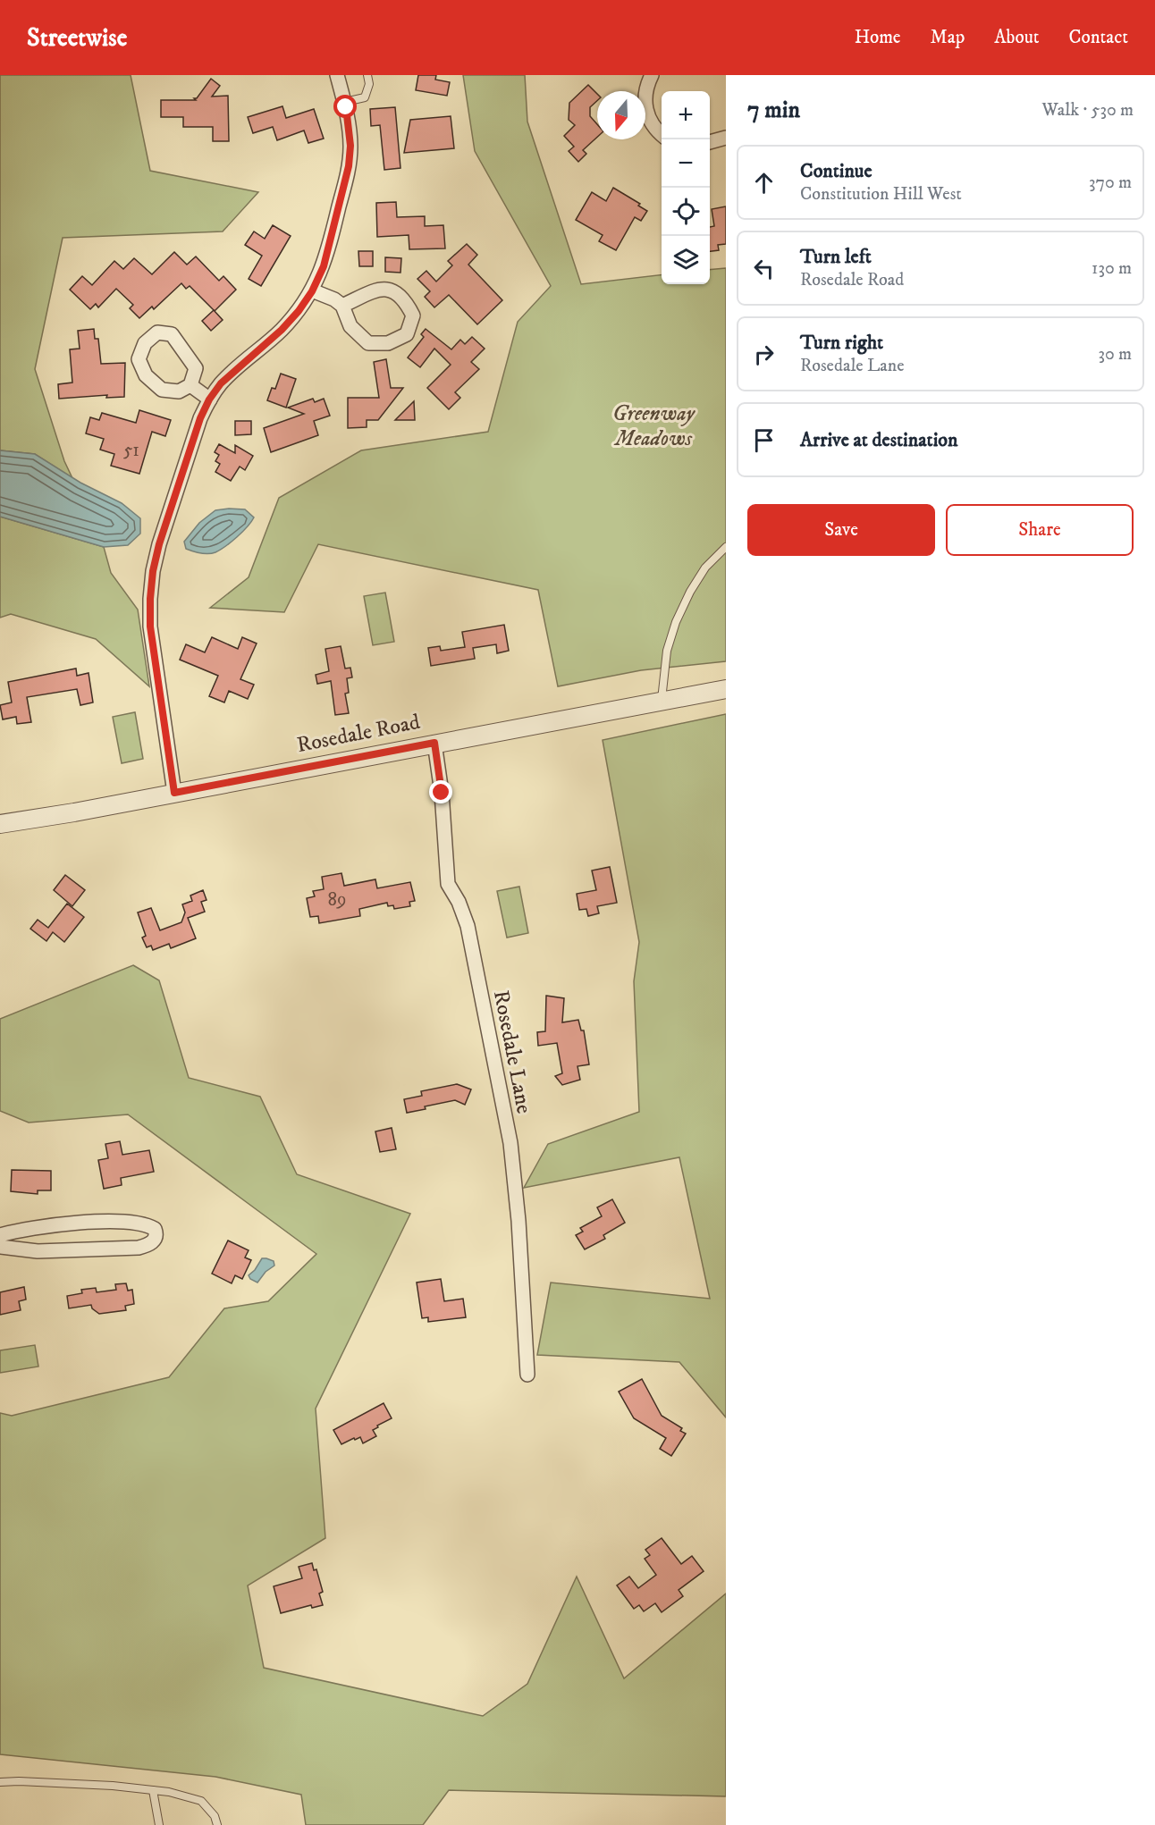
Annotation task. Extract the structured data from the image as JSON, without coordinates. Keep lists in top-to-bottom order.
{
  "streets": {
    "street": ["Rosedale Road", "Rosedale Lane"]
  },
  "crossings": [
    ["Rosedale Road", "Rosedale Lane"]
  ],
  "parks": ["Greenway Meadows"],
  "house_numbers": ["51", "89"],
  "north": "bottom",
  "page": {
    "header": "Streetwise",
    "nav": [
      "Home",
      "Map",
      "About",
      "Contact"
    ],
    "heading": ["7 min", "Walk · 530 m"],
    "map_buttons": ["+", "−"],
    "list": [
      ["Continue", "Constitution Hill West", "370 m"],
      ["Turn left", "Rosedale Road", "130 m"],
      ["Turn right", "Rosedale Lane", "30 m"],
      "Arrive at destination"
    ],
    "buttons": ["Save", "Share"]
  }
}
